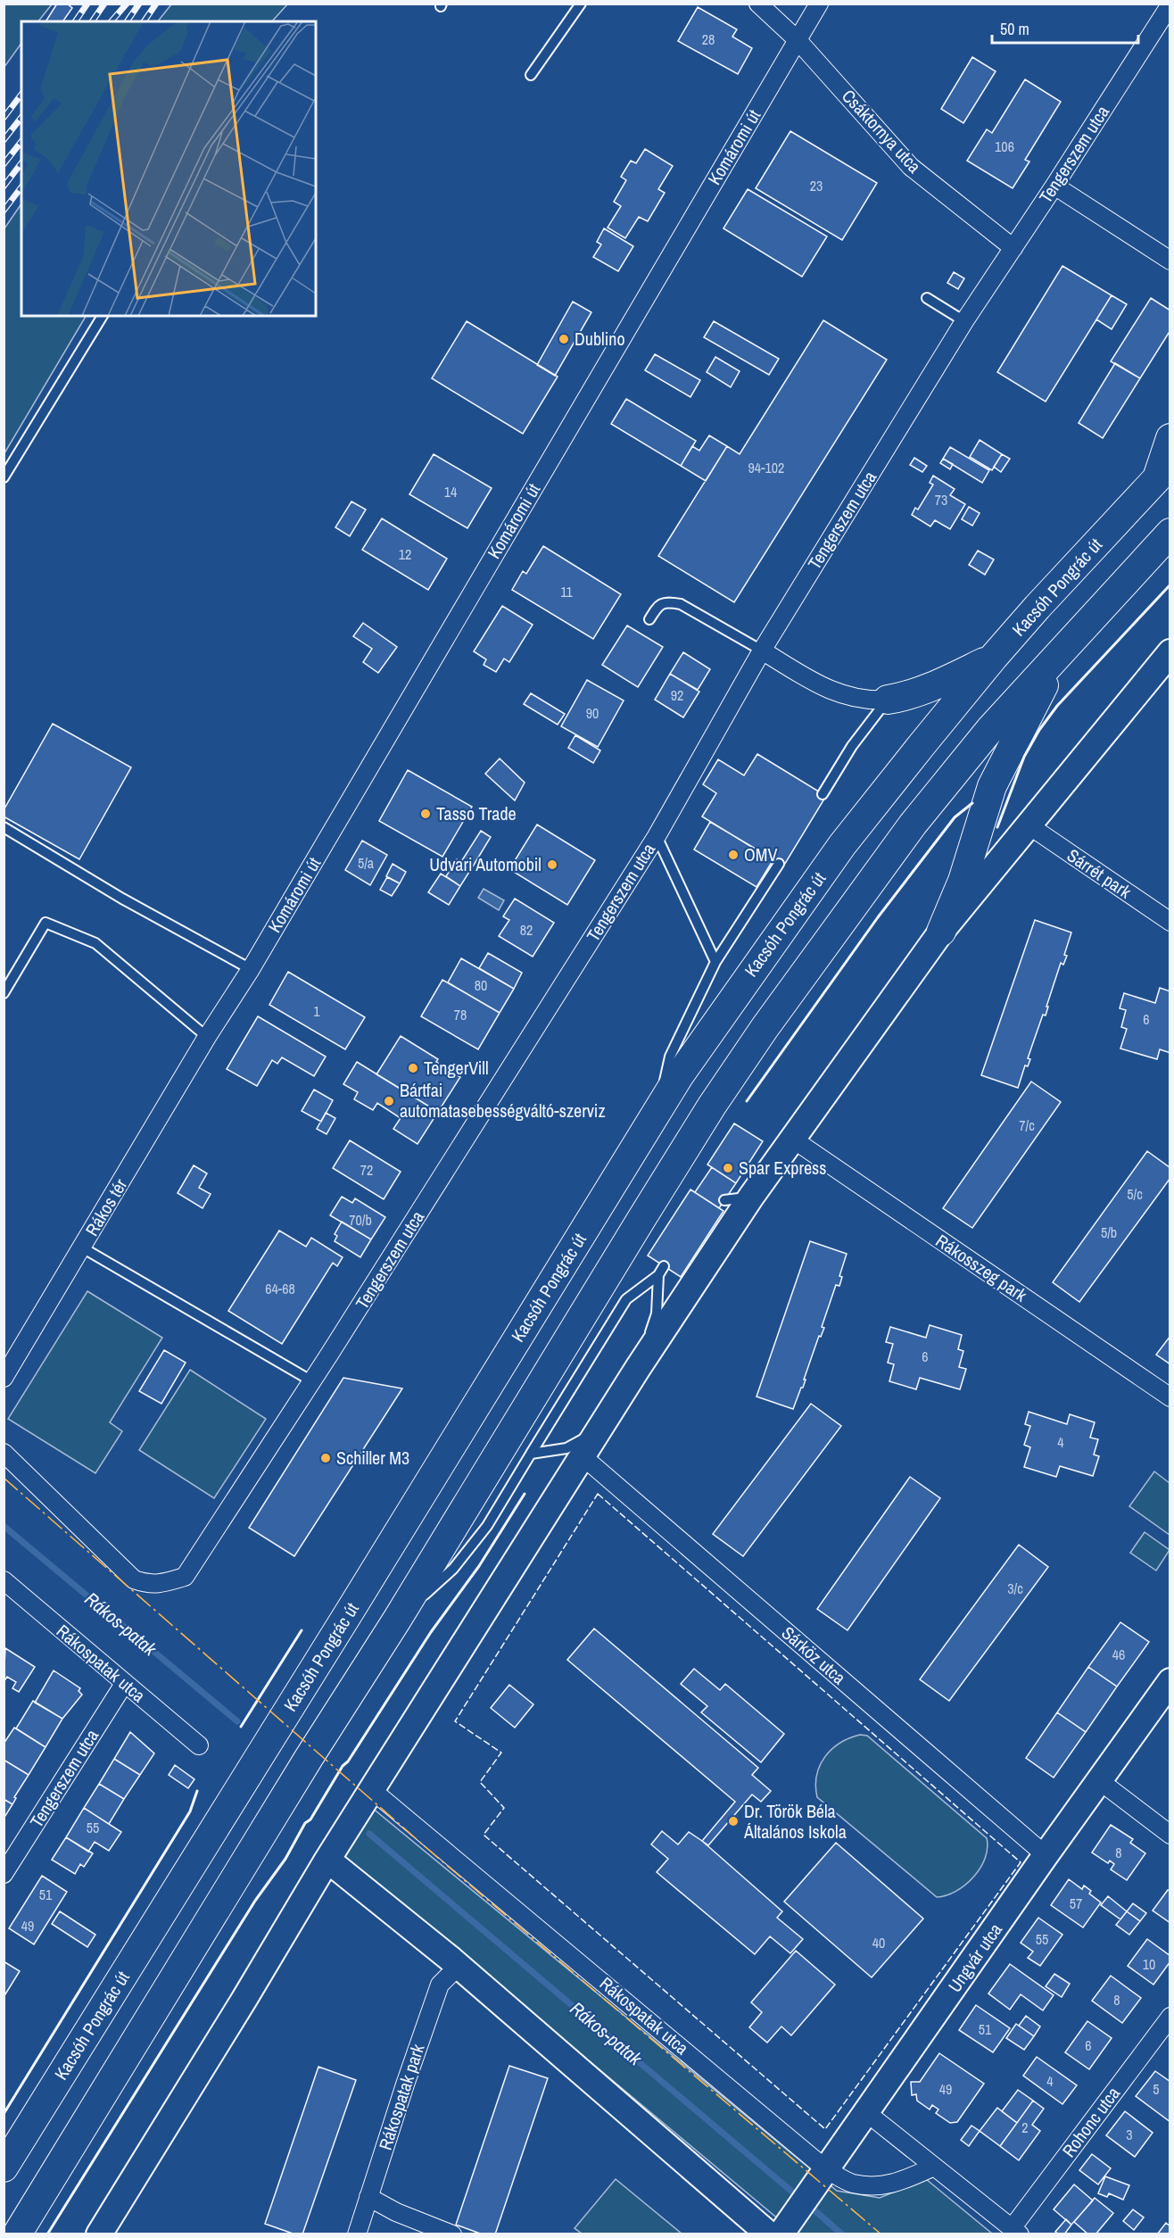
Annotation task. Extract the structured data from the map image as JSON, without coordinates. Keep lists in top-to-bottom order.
{
  "streets": {
    "main road": ["Kacsóh Pongrác út"],
    "street": [
      "Csáktornya utca",
      "Komáromi út",
      "Tengerszem utca",
      "Sárrét park",
      "Rákos tér",
      "Rákosszeg park",
      "Sárköz utca",
      "Rákospatak utca",
      "Ungvár utca",
      "Rákospatak park",
      "Rohonc utca"
    ]
  },
  "crossings": [
    ["Csáktornya utca", "Komáromi út"],
    ["Csáktornya utca", "Tengerszem utca"],
    ["Komáromi út", "Rákos tér"],
    ["Tengerszem utca", "Rákospatak utca"],
    ["Sárköz utca", "Ungvár utca"],
    ["Rákospatak utca", "Ungvár utca"]
  ],
  "water": ["Rákos-patak"],
  "places": [
    "Dublino",
    "Tasso Trade",
    "OMV",
    "Udvari Automobil",
    "TengerVill",
    "Bártfai automatasebességváltó-szerviz",
    "Spar Express",
    "Schiller M3",
    "Dr. Török Béla Általános Iskola"
  ],
  "house_numbers": [
    "28",
    "106",
    "23",
    "94-102",
    "14",
    "73",
    "12",
    "11",
    "92",
    "90",
    "5/a",
    "82",
    "80",
    "1",
    "78",
    "6",
    "7/c",
    "72",
    "5/c",
    "70/b",
    "5/b",
    "64-68",
    "6",
    "4",
    "3/c",
    "46",
    "55",
    "8",
    "51",
    "57",
    "49",
    "55",
    "40",
    "10",
    "8",
    "51",
    "6",
    "4",
    "49",
    "5",
    "2",
    "3"
  ],
  "scale_bar": "50 m"
}
